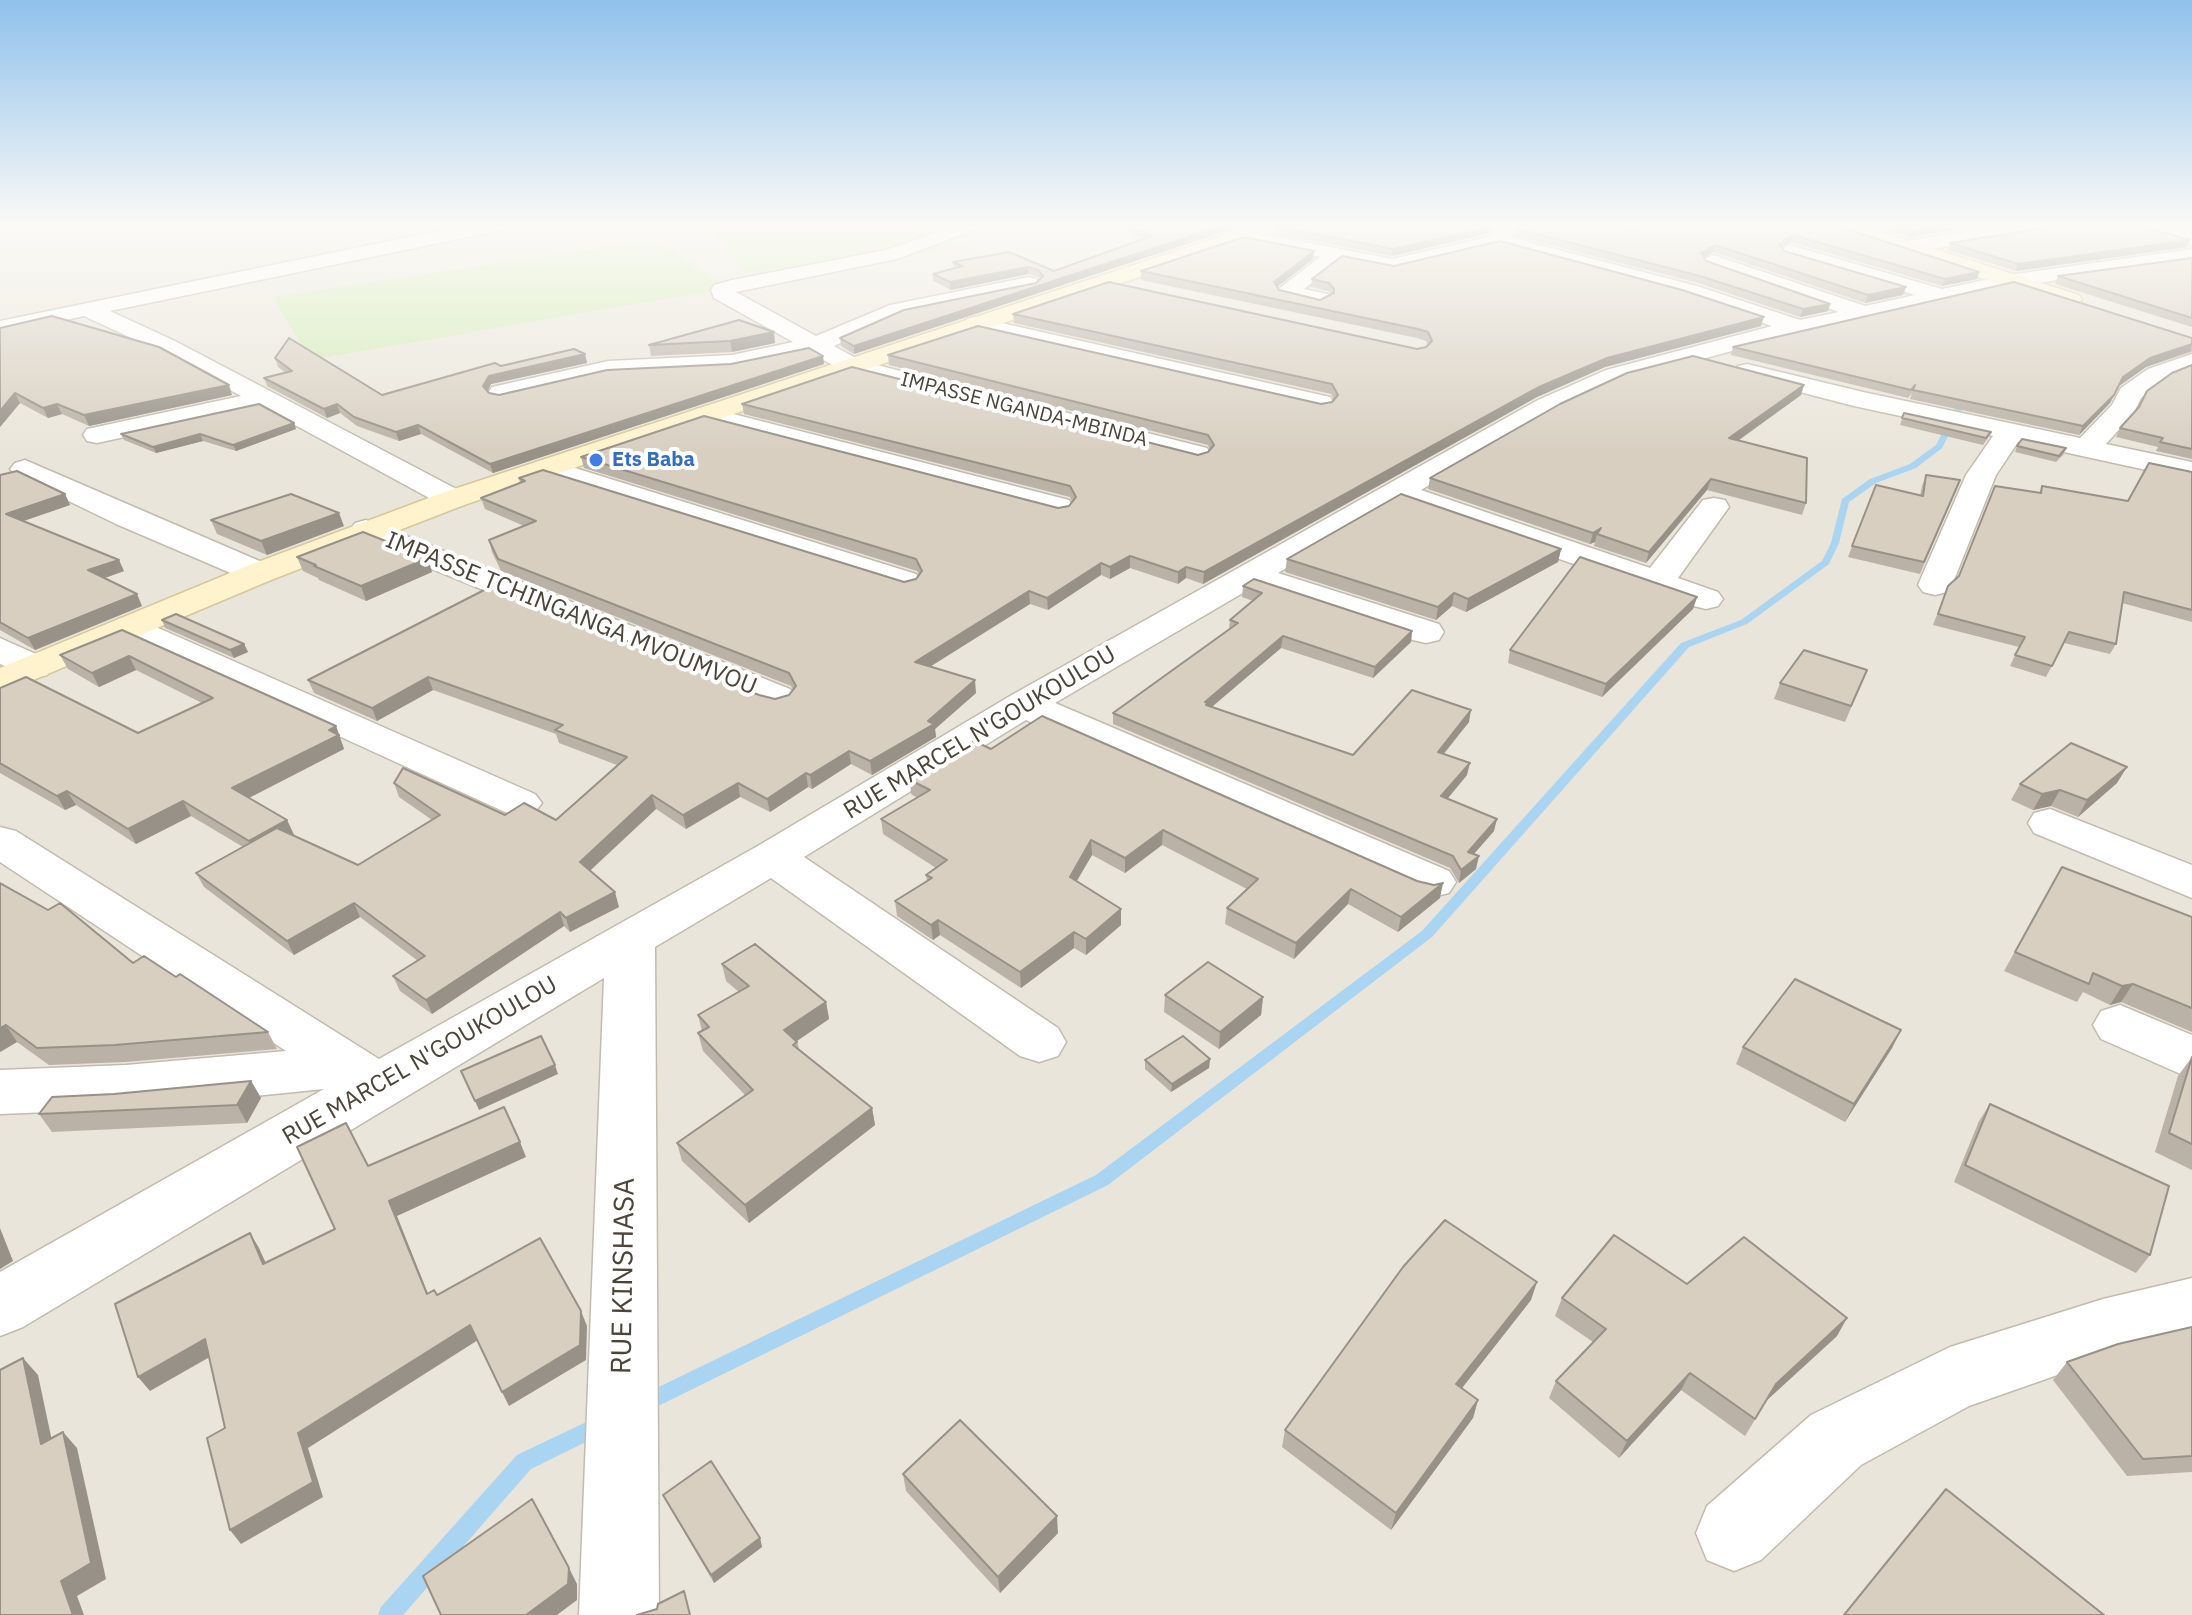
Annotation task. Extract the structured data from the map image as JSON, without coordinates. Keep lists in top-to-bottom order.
{
  "streets": {
    "street": [
      "IMPASSE NGANDA-MBINDA",
      "IMPASSE TCHINGANGA MVOUMVOU",
      "RUE MARCEL N'GOUKOULOU",
      "RUE KINSHASA"
    ]
  },
  "crossings": [
    ["RUE MARCEL N'GOUKOULOU", "RUE KINSHASA"]
  ],
  "places": ["Ets Baba"]
}
